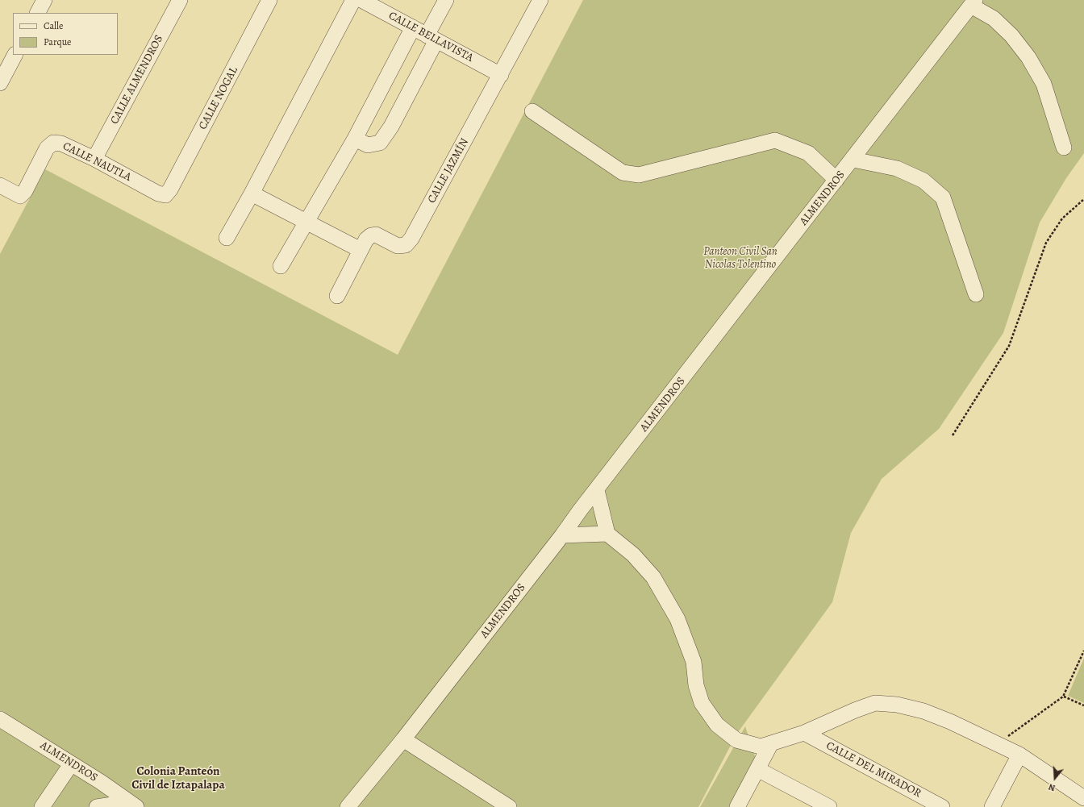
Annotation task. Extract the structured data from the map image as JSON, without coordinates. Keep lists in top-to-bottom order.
{
  "streets": {
    "street": [
      "CALLE BELLAVISTA",
      "CALLE ALMENDROS",
      "CALLE NOGAL",
      "CALLE NAUTLA",
      "CALLE JAZMÍN",
      "ALMENDROS",
      "CALLE DEL MIRADOR"
    ]
  },
  "crossings": [
    ["CALLE BELLAVISTA", "CALLE JAZMÍN"],
    ["CALLE ALMENDROS", "CALLE NAUTLA"],
    ["CALLE NOGAL", "CALLE NAUTLA"]
  ],
  "districts": ["Colonia Panteón Civil de Iztapalapa"],
  "parks": ["Panteon Civil San Nicolas Tolentino"],
  "legend": ["Calle", "Parque"],
  "north": "bottom"
}
